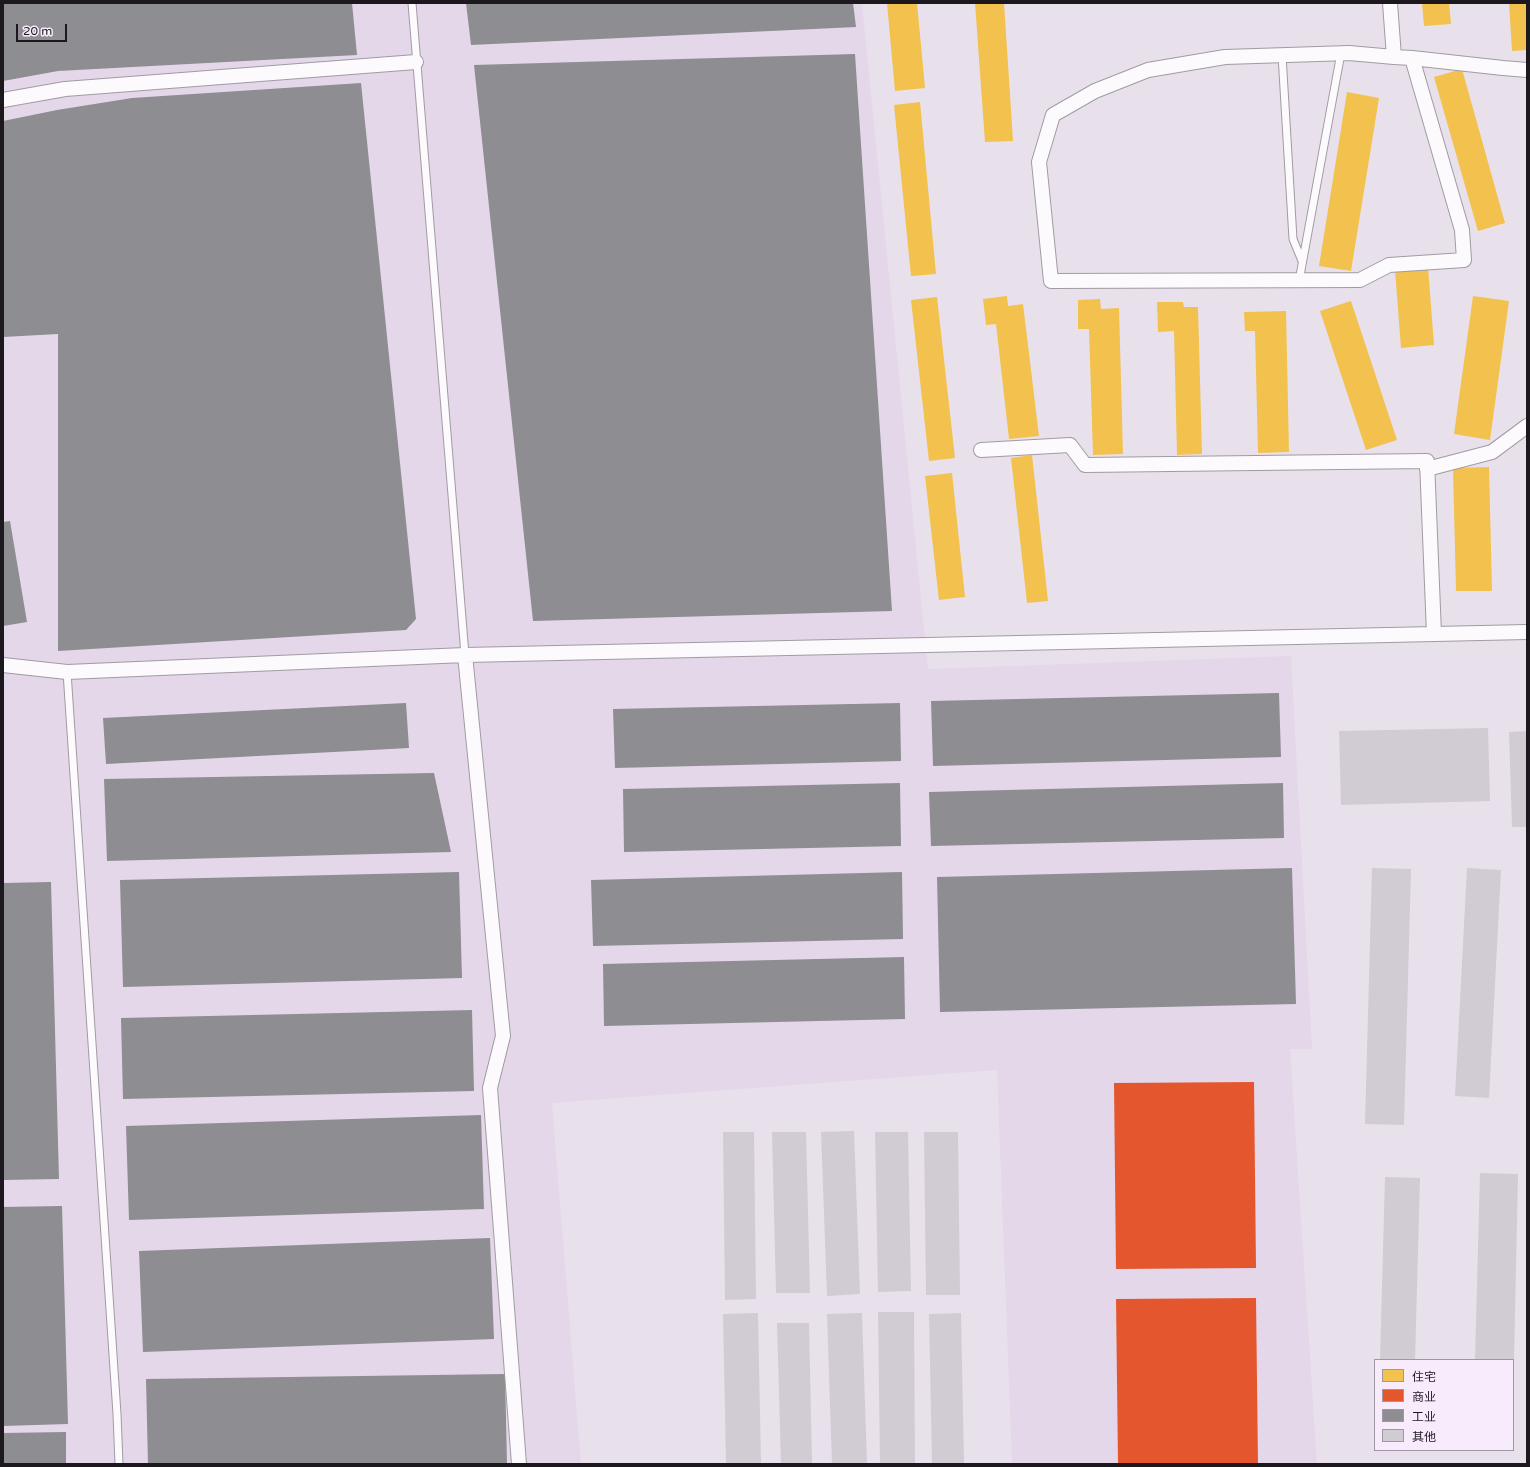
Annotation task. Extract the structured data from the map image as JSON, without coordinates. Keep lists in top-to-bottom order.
{
  "legend": [
    "住宅",
    "商业",
    "工业",
    "其他"
  ],
  "scale_bar": "20 m"
}
